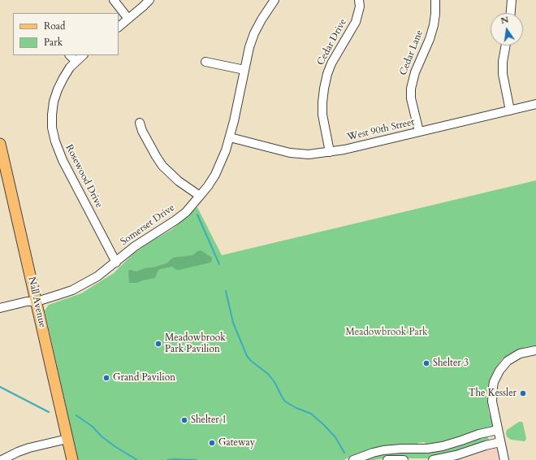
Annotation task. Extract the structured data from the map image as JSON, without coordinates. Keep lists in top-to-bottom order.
{
  "streets": {
    "main road": ["Nall Avenue"],
    "street": [
      "Cedar Drive",
      "Cedar Lane",
      "West 90th Street",
      "Rosewood Drive",
      "Somerset Drive"
    ]
  },
  "crossings": [
    ["Cedar Drive", "West 90th Street"],
    ["Cedar Lane", "West 90th Street"],
    ["West 90th Street", "Somerset Drive"],
    ["Rosewood Drive", "Somerset Drive"],
    ["Somerset Drive", "Nall Avenue"]
  ],
  "parks": ["Meadowbrook Park"],
  "places": [
    "Meadowbrook Park Pavilion",
    "Shelter 3",
    "Grand Pavilion",
    "The Kessler",
    "Shelter 1",
    "Gateway"
  ],
  "legend": ["Road", "Park"],
  "north": "top"
}
